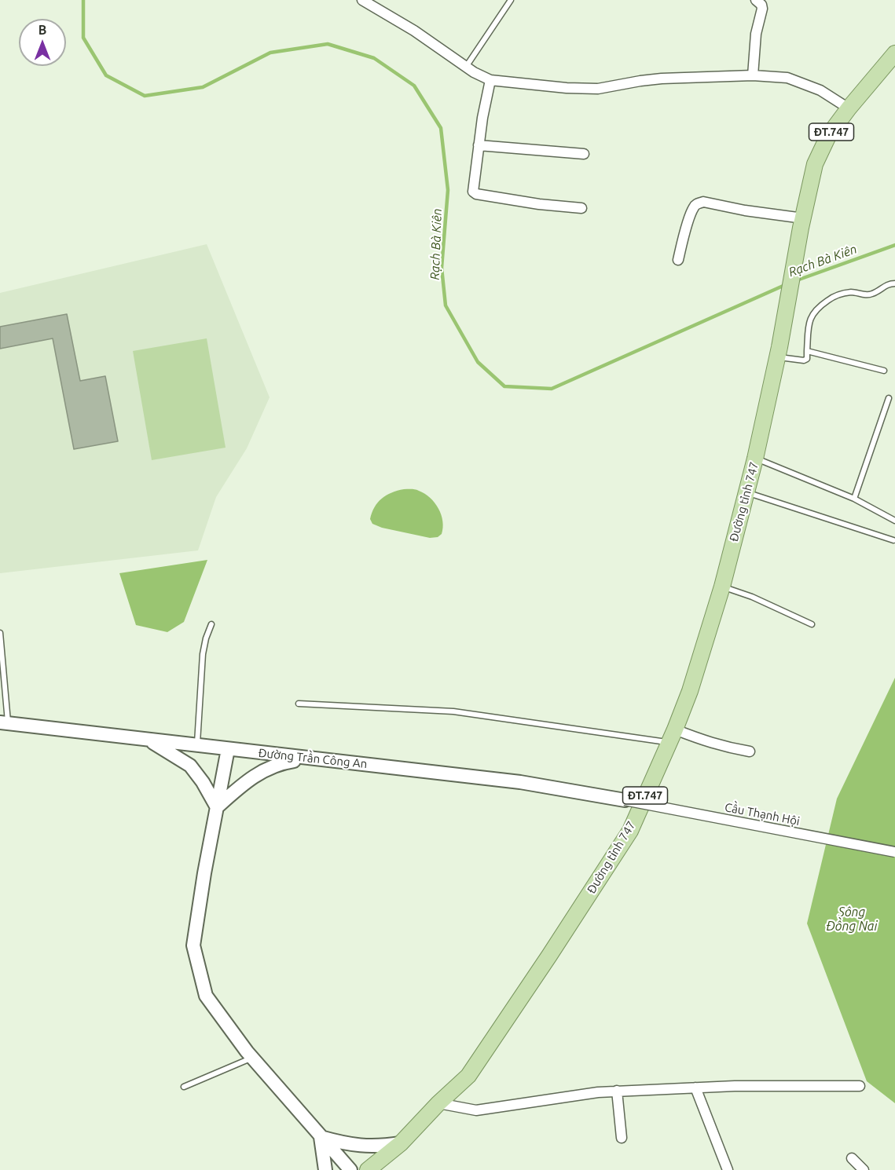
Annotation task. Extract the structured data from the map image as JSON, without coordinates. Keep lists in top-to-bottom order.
{
  "streets": {
    "main road": ["ĐT.747", "Đường tỉnh 747"],
    "street": ["Đường Trần Công An", "Cầu Thạnh Hội"]
  },
  "crossings": [
    ["ĐT.747", "Đường tỉnh 747"],
    ["Đường Trần Công An", "Cầu Thạnh Hội"]
  ],
  "water": ["Rạch Bà Kiên", "Sông Đồng Nai"],
  "north": "top"
}
